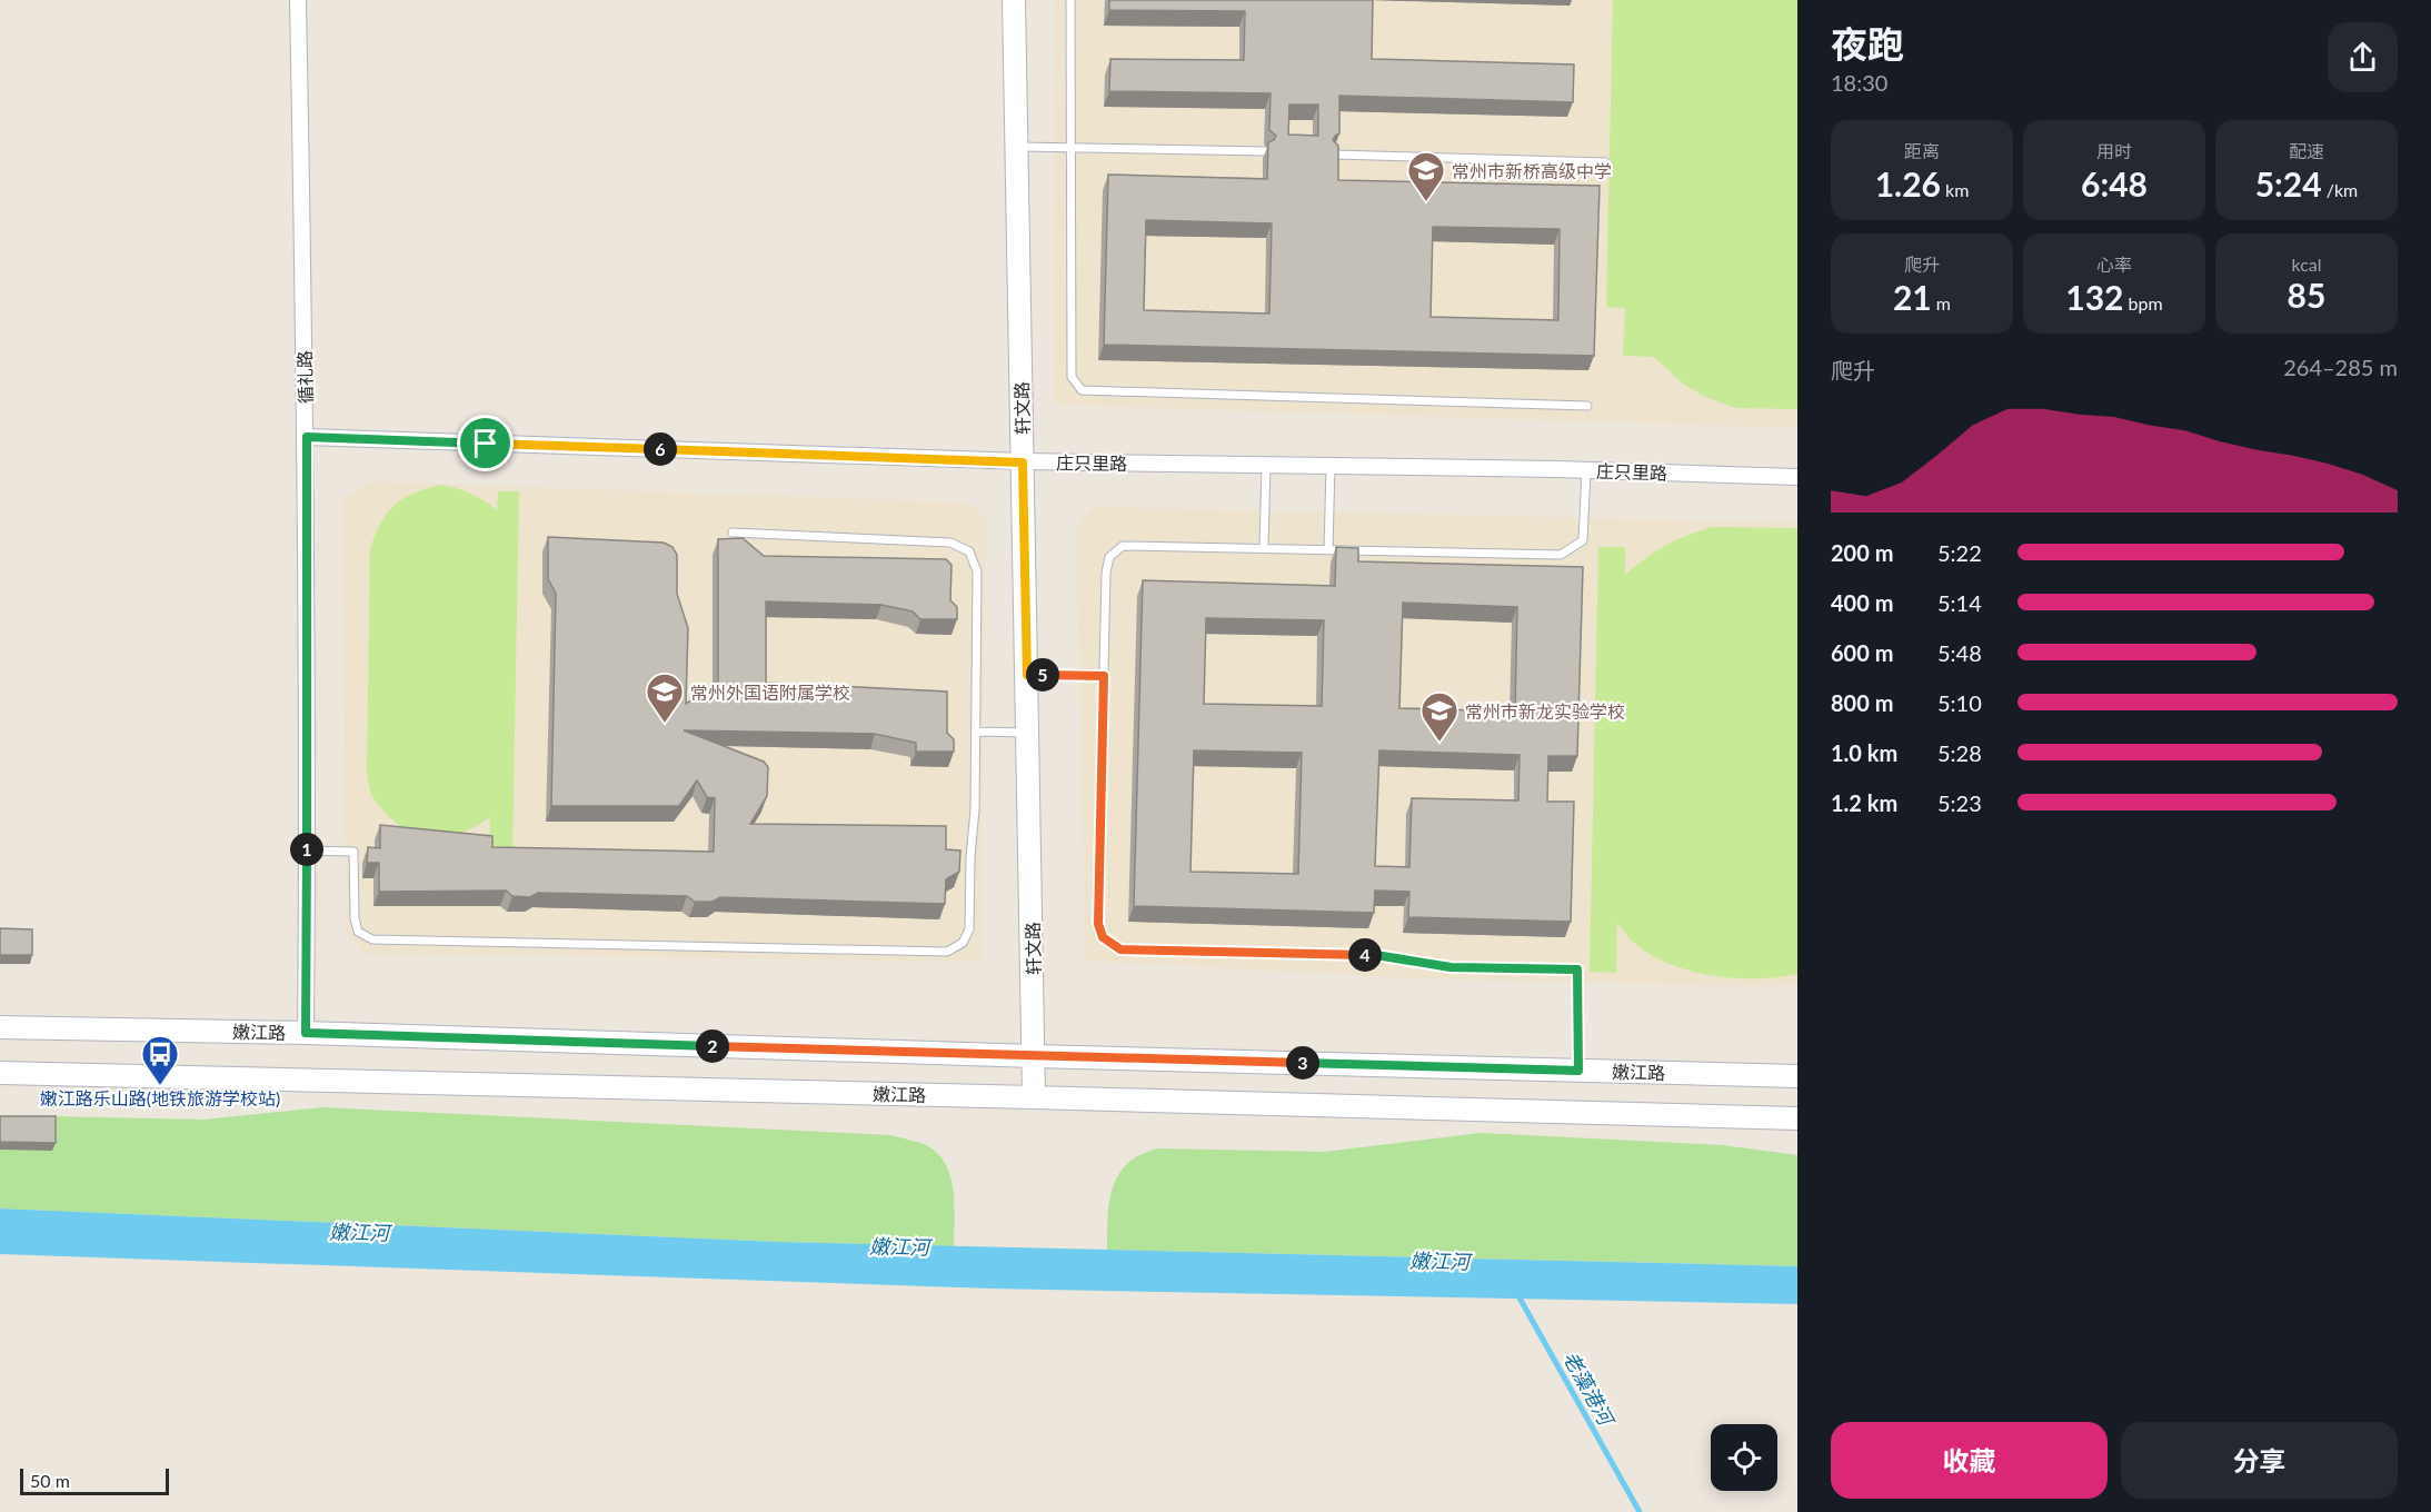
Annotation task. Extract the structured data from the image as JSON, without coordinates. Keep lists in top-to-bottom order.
{
  "streets": {
    "main road": ["轩文路", "嫩江路"],
    "street": ["循礼路", "庄只里路"]
  },
  "crossings": [
    ["循礼路", "庄只里路"],
    ["循礼路", "嫩江路"],
    ["轩文路", "庄只里路"],
    ["轩文路", "嫩江路"]
  ],
  "water": ["嫩江河", "老藻港河"],
  "places": {
    "school or university": ["常州市新桥高级中学", "常州外国语附属学校", "常州市新龙实验学校"],
    "bus stop": ["嫩江路乐山路(地铁旅游学校站)"]
  },
  "scale_bar": "50 m",
  "page": {
    "heading": ["夜跑", "18:30"],
    "stats": [
      ["距离", "1.26 km"],
      ["用时", "6:48"],
      ["配速", "5:24 /km"],
      ["爬升", "21 m"],
      ["心率", "132 bpm"],
      ["kcal", "85"]
    ],
    "chart": ["爬升", "264–285 m"],
    "pins": [
      "6",
      "5",
      "1",
      "4",
      "2",
      "3"
    ],
    "list": [
      {
        "name": "200 m",
        "note": "5:22"
      },
      {
        "name": "400 m",
        "note": "5:14"
      },
      {
        "name": "600 m",
        "note": "5:48"
      },
      {
        "name": "800 m",
        "note": "5:10"
      },
      {
        "name": "1.0 km",
        "note": "5:28"
      },
      {
        "name": "1.2 km",
        "note": "5:23"
      }
    ],
    "buttons": ["收藏", "分享"],
    "scale": "50 m"
  }
}
